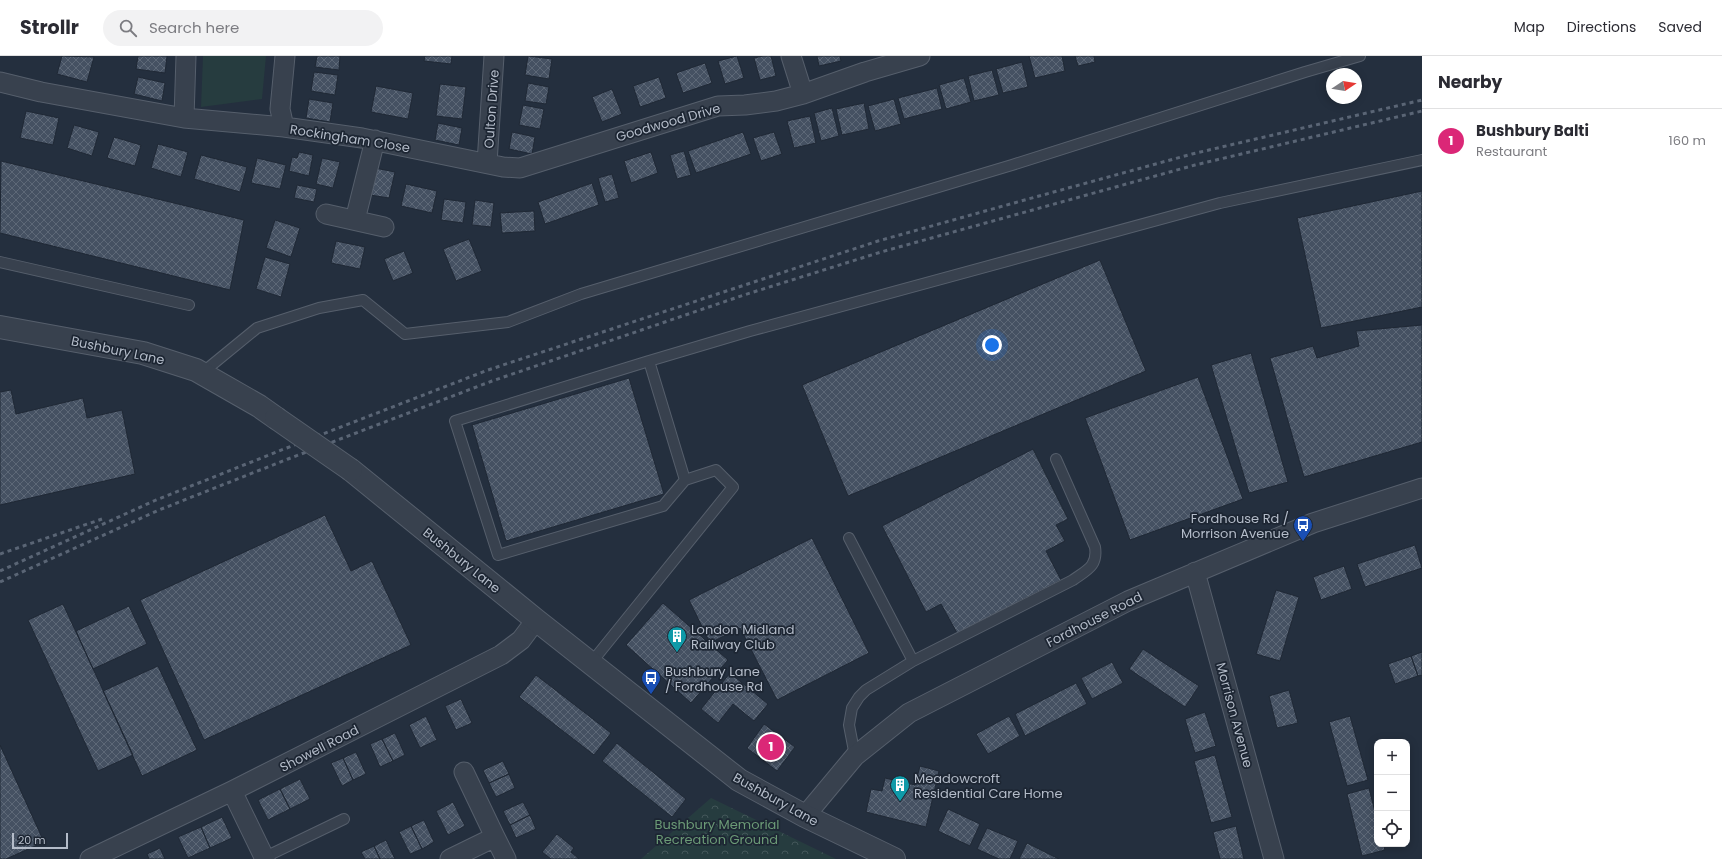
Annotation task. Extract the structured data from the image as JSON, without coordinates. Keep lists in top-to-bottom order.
{
  "streets": {
    "street": [
      "Oulton Drive",
      "Goodwood Drive",
      "Rockingham Close",
      "Bushbury Lane",
      "Fordhouse Road",
      "Morrison Avenue",
      "Showell Road"
    ]
  },
  "crossings": [
    ["Oulton Drive", "Goodwood Drive"],
    ["Oulton Drive", "Rockingham Close"],
    ["Goodwood Drive", "Rockingham Close"],
    ["Bushbury Lane", "Fordhouse Road"],
    ["Bushbury Lane", "Showell Road"],
    ["Fordhouse Road", "Morrison Avenue"]
  ],
  "parks": ["Bushbury Memorial Recreation Ground"],
  "places": {
    "bus stop": ["Fordhouse Rd / Morrison Avenue", "Bushbury Lane / Fordhouse Rd"],
    "building": ["London Midland Railway Club", "Meadowcroft Residential Care Home"]
  },
  "scale_bar": "20 m",
  "north": "right",
  "page": {
    "header": "Strollr",
    "search": "Search here",
    "nav": ["Map", "Directions", "Saved"],
    "heading": "Nearby",
    "list": [
      {
        "mark": "1",
        "name": "Bushbury Balti",
        "note": "Restaurant",
        "value": "160 m"
      }
    ],
    "pins": "1",
    "map_buttons": ["+", "−"],
    "scale": "20 m"
  }
}
